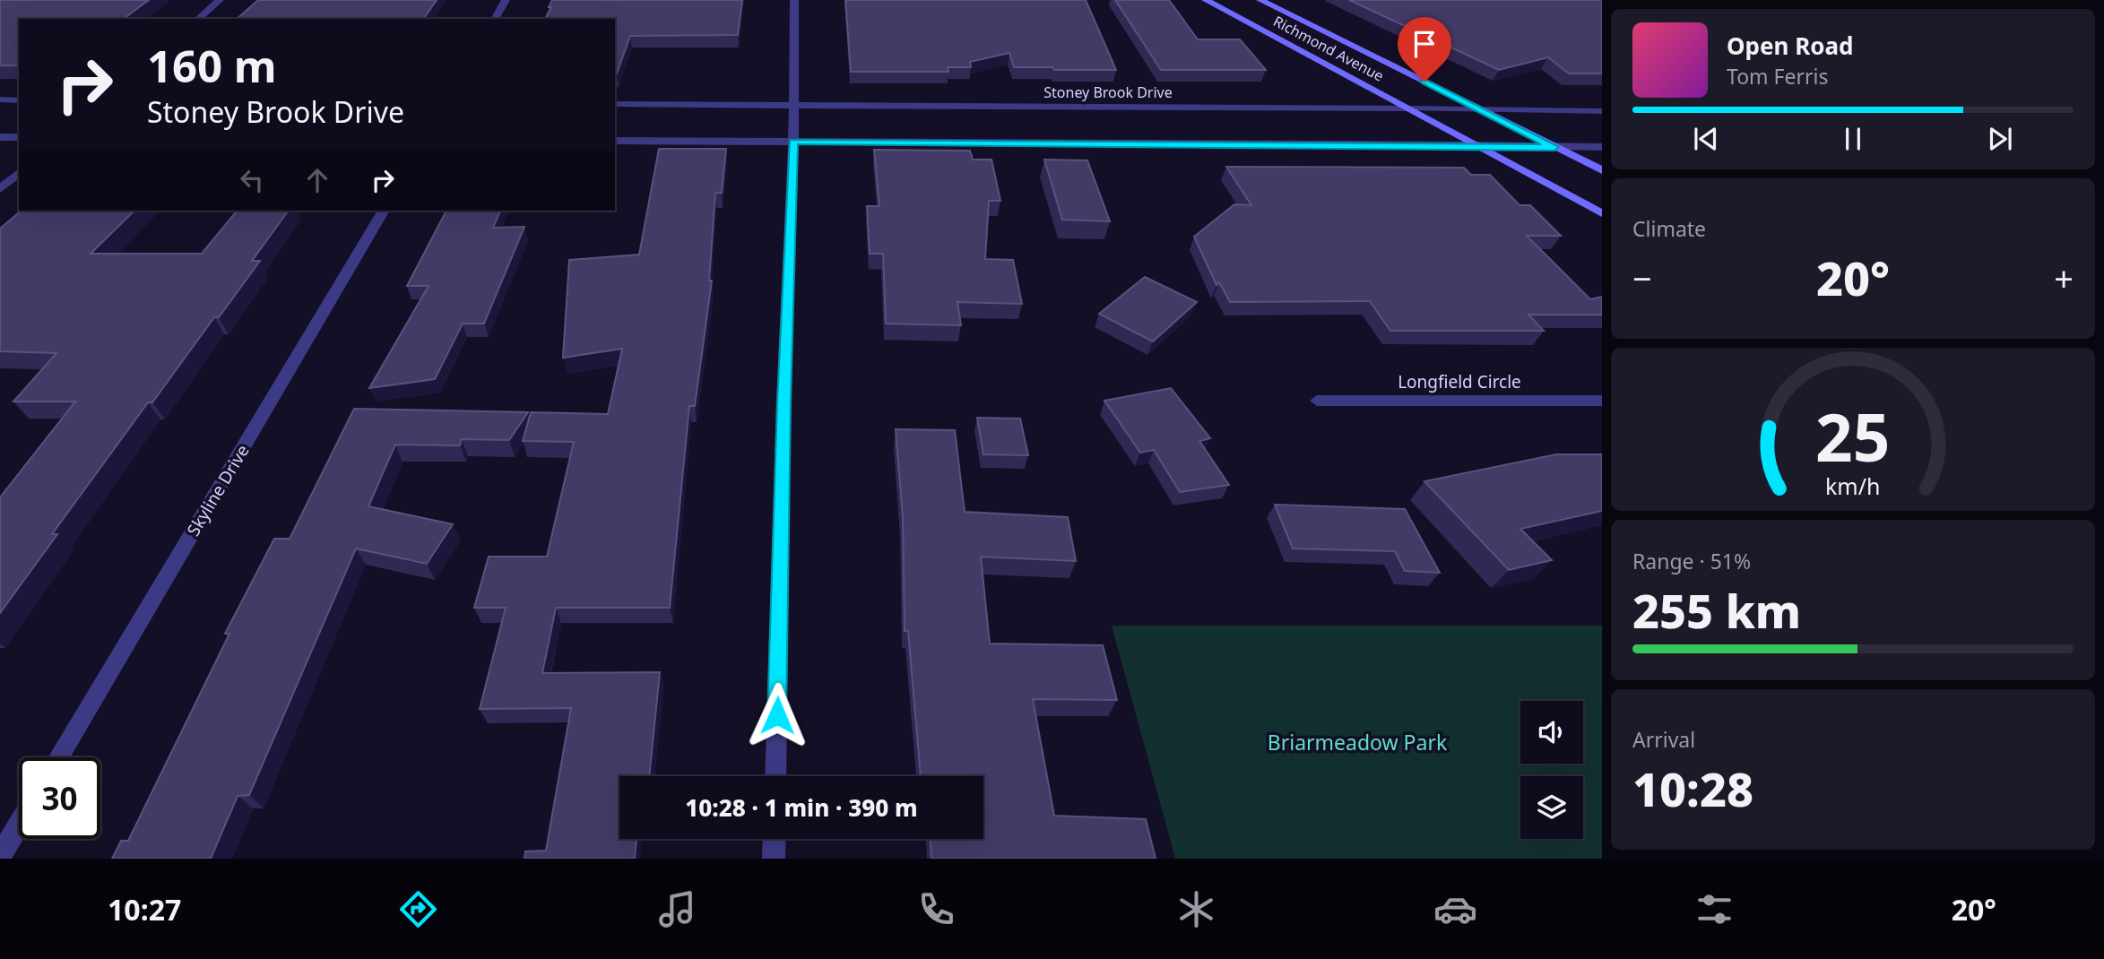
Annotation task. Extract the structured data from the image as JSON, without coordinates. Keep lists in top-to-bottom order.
{
  "streets": {
    "main road": ["Richmond Avenue"],
    "street": ["Stoney Brook Drive", "Longfield Circle", "Skyline Drive"]
  },
  "crossings": [
    ["Richmond Avenue", "Stoney Brook Drive"]
  ],
  "parks": ["Briarmeadow Park"],
  "page": {
    "turn": ["160 m", "Stoney Brook Drive"],
    "song": ["Open Road", "Tom Ferris"],
    "tile": [
      "Climate",
      ["Range · 51%", "255 km"],
      ["Arrival", "10:28"]
    ],
    "heat": ["−", "20°", "+"],
    "limit": "30",
    "trip": "10:28 · 1 min · 390 m",
    "tabs": ["10:27", "20°"],
    "gauge": ["25", "km/h"]
  }
}
